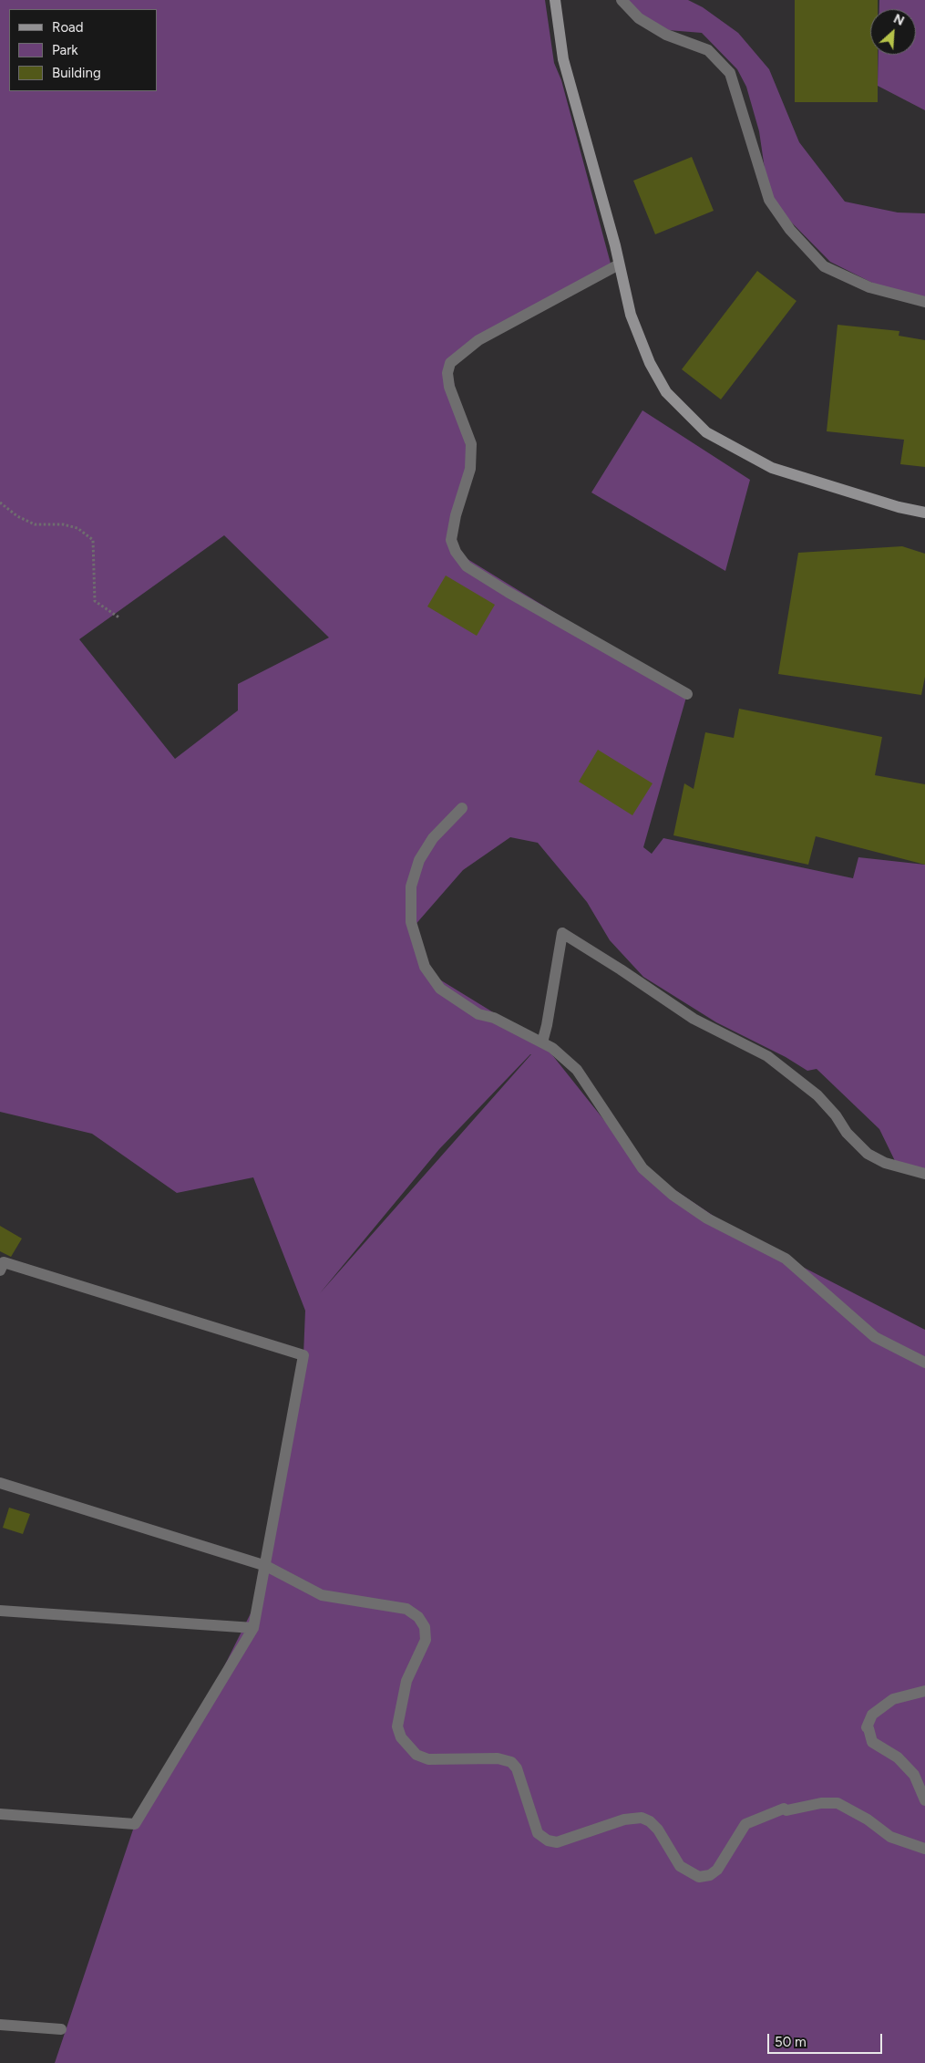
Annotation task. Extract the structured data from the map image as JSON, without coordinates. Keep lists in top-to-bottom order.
{
  "legend": ["Road", "Park", "Building"],
  "scale_bar": "50 m",
  "north": "top right"
}
